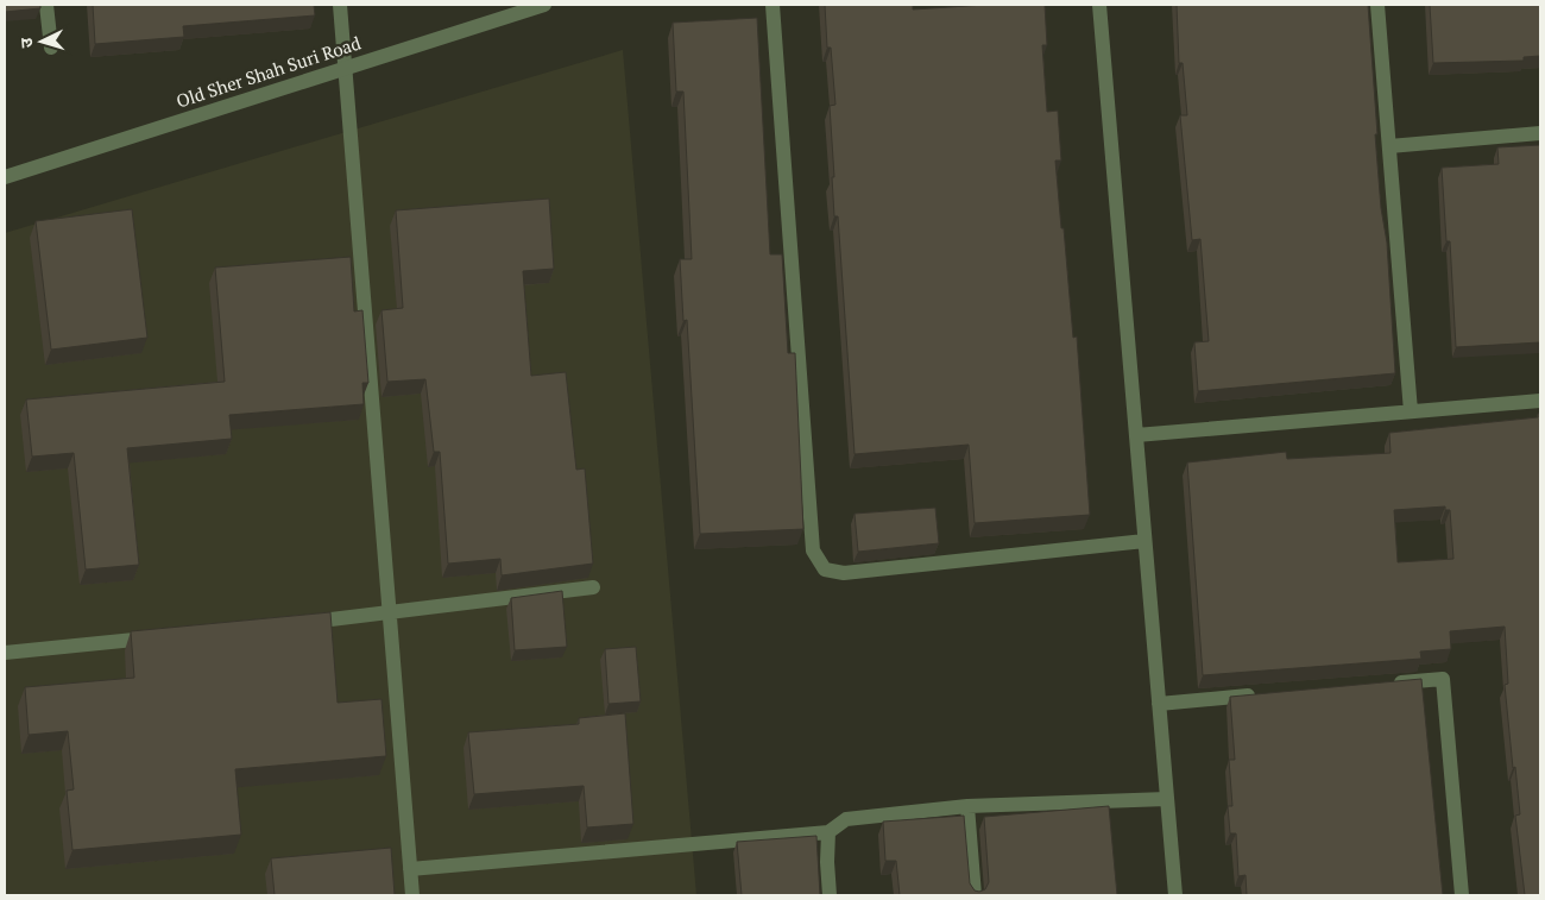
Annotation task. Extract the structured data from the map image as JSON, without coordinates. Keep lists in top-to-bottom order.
{
  "streets": {
    "street": ["Old Sher Shah Suri Road"]
  },
  "north": "left"
}
